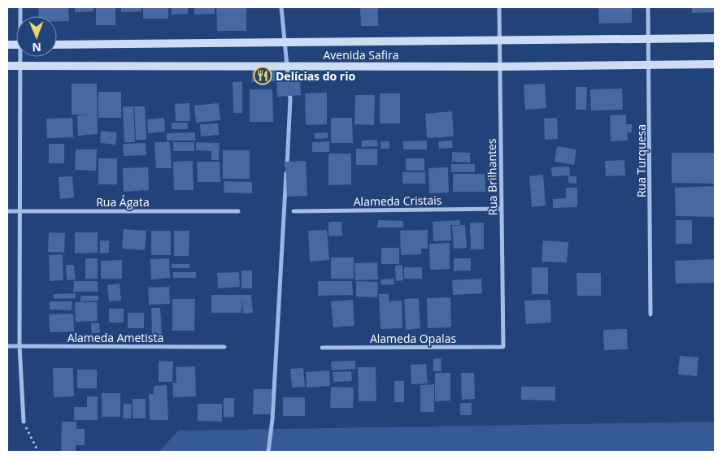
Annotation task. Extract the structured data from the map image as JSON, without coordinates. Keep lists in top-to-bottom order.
{
  "streets": {
    "street": [
      "Avenida Safira",
      "Rua Turquesa",
      "Rua Brilhantes",
      "Alameda Cristais",
      "Rua Ágata",
      "Alameda Ametista",
      "Alameda Opalas"
    ]
  },
  "crossings": [
    ["Avenida Safira", "Rua Turquesa"],
    ["Avenida Safira", "Rua Brilhantes"],
    ["Rua Brilhantes", "Alameda Cristais"],
    ["Rua Brilhantes", "Alameda Opalas"]
  ],
  "places": {
    "restaurant": ["Delícias do rio"]
  },
  "north": "bottom"
}
